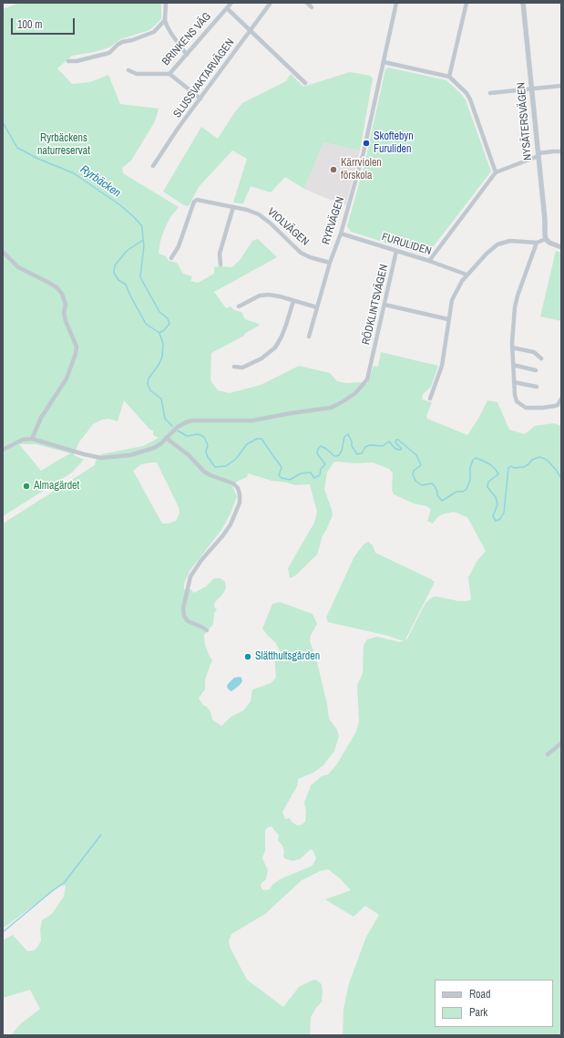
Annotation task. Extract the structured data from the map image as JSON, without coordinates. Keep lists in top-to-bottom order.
{
  "streets": {
    "street": [
      "BRINKENS VÄG",
      "SLUSSVAKTARVÄGEN",
      "NYSÄTERSVÄGEN",
      "RYRVÄGEN",
      "VIOLVÄGEN",
      "FURULIDEN",
      "RÖDKLINTSVÄGEN"
    ]
  },
  "crossings": [
    ["RYRVÄGEN", "VIOLVÄGEN"],
    ["RYRVÄGEN", "FURULIDEN"],
    ["FURULIDEN", "RÖDKLINTSVÄGEN"]
  ],
  "water": ["Ryrbäcken"],
  "parks": ["Ryrbäckens naturreservat"],
  "places": [
    "Skoftebyn Furuliden",
    "Kärrviolen förskola",
    "Almagärdet",
    "Slätthultsgården"
  ],
  "legend": ["Road", "Park"],
  "scale_bar": "100 m"
}
